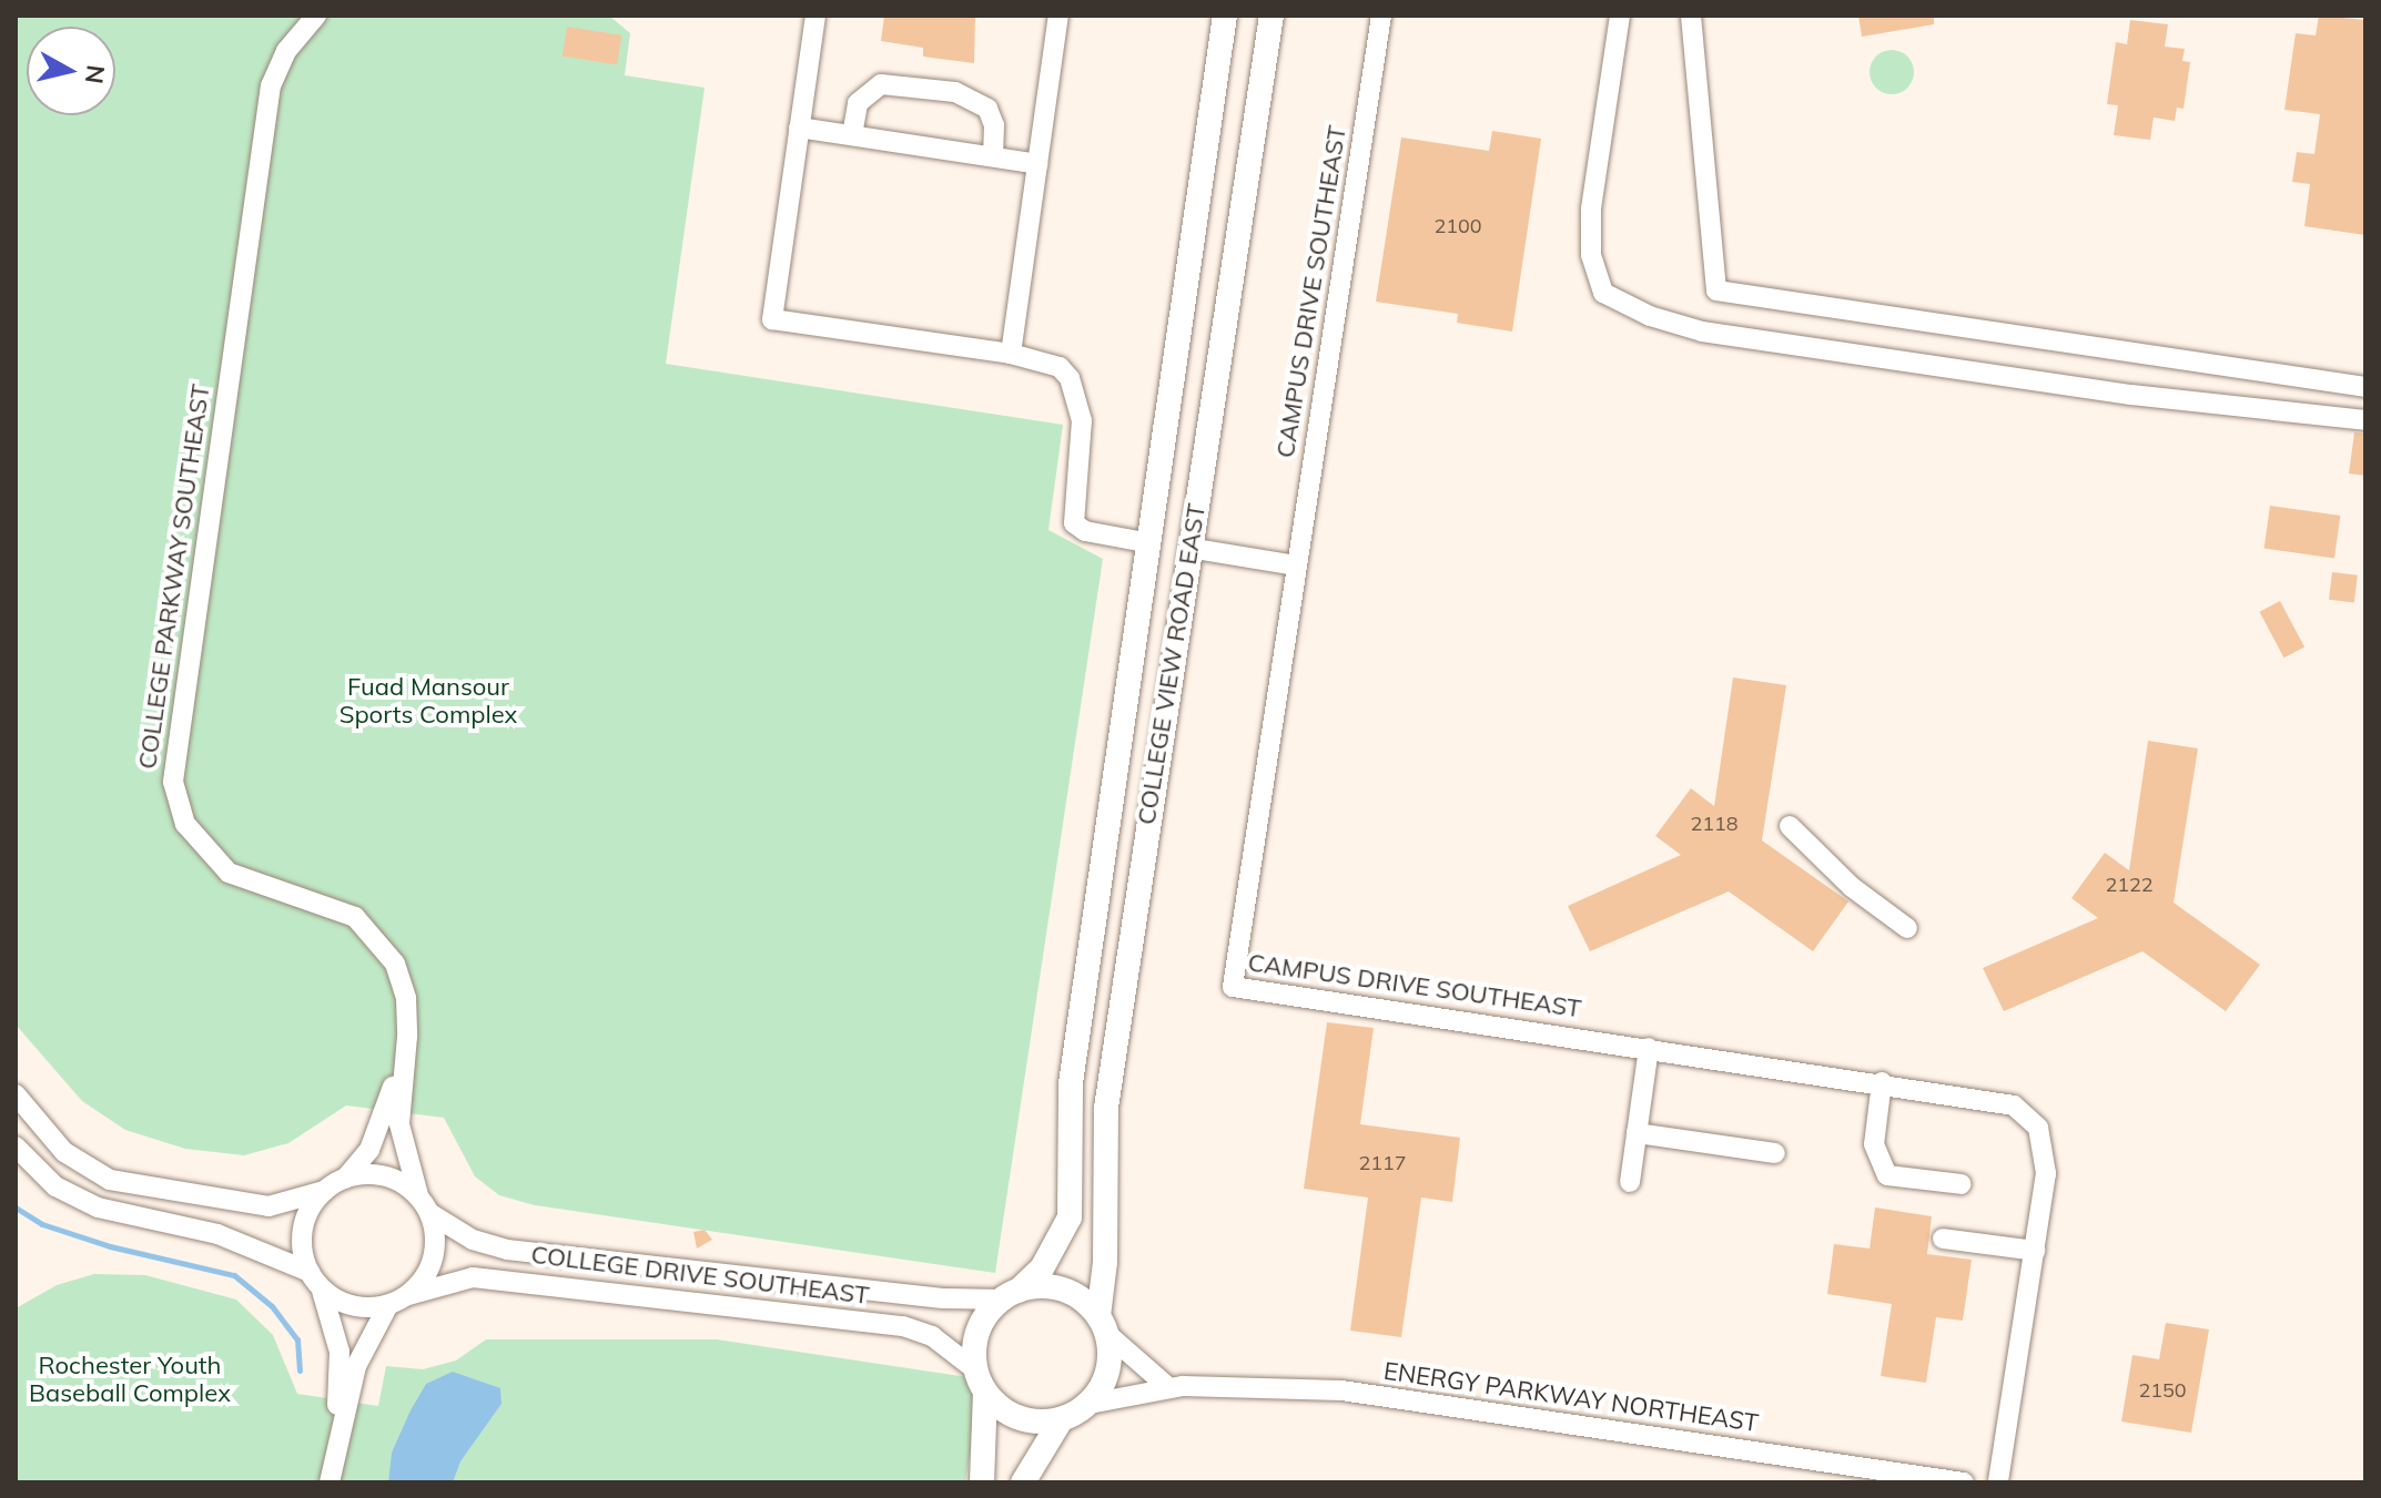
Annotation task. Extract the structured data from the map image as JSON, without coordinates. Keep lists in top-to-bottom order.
{
  "streets": {
    "main road": ["COLLEGE VIEW ROAD EAST"],
    "street": [
      "CAMPUS DRIVE SOUTHEAST",
      "COLLEGE PARKWAY SOUTHEAST",
      "COLLEGE DRIVE SOUTHEAST",
      "ENERGY PARKWAY NORTHEAST"
    ]
  },
  "crossings": [
    ["COLLEGE PARKWAY SOUTHEAST", "COLLEGE DRIVE SOUTHEAST"],
    ["COLLEGE VIEW ROAD EAST", "COLLEGE DRIVE SOUTHEAST"],
    ["COLLEGE VIEW ROAD EAST", "ENERGY PARKWAY NORTHEAST"],
    ["COLLEGE DRIVE SOUTHEAST", "ENERGY PARKWAY NORTHEAST"]
  ],
  "parks": ["Fuad Mansour Sports Complex", "Rochester Youth Baseball Complex"],
  "house_numbers": [
    "2100",
    "2118",
    "2122",
    "2117",
    "2150"
  ],
  "north": "right"
}
